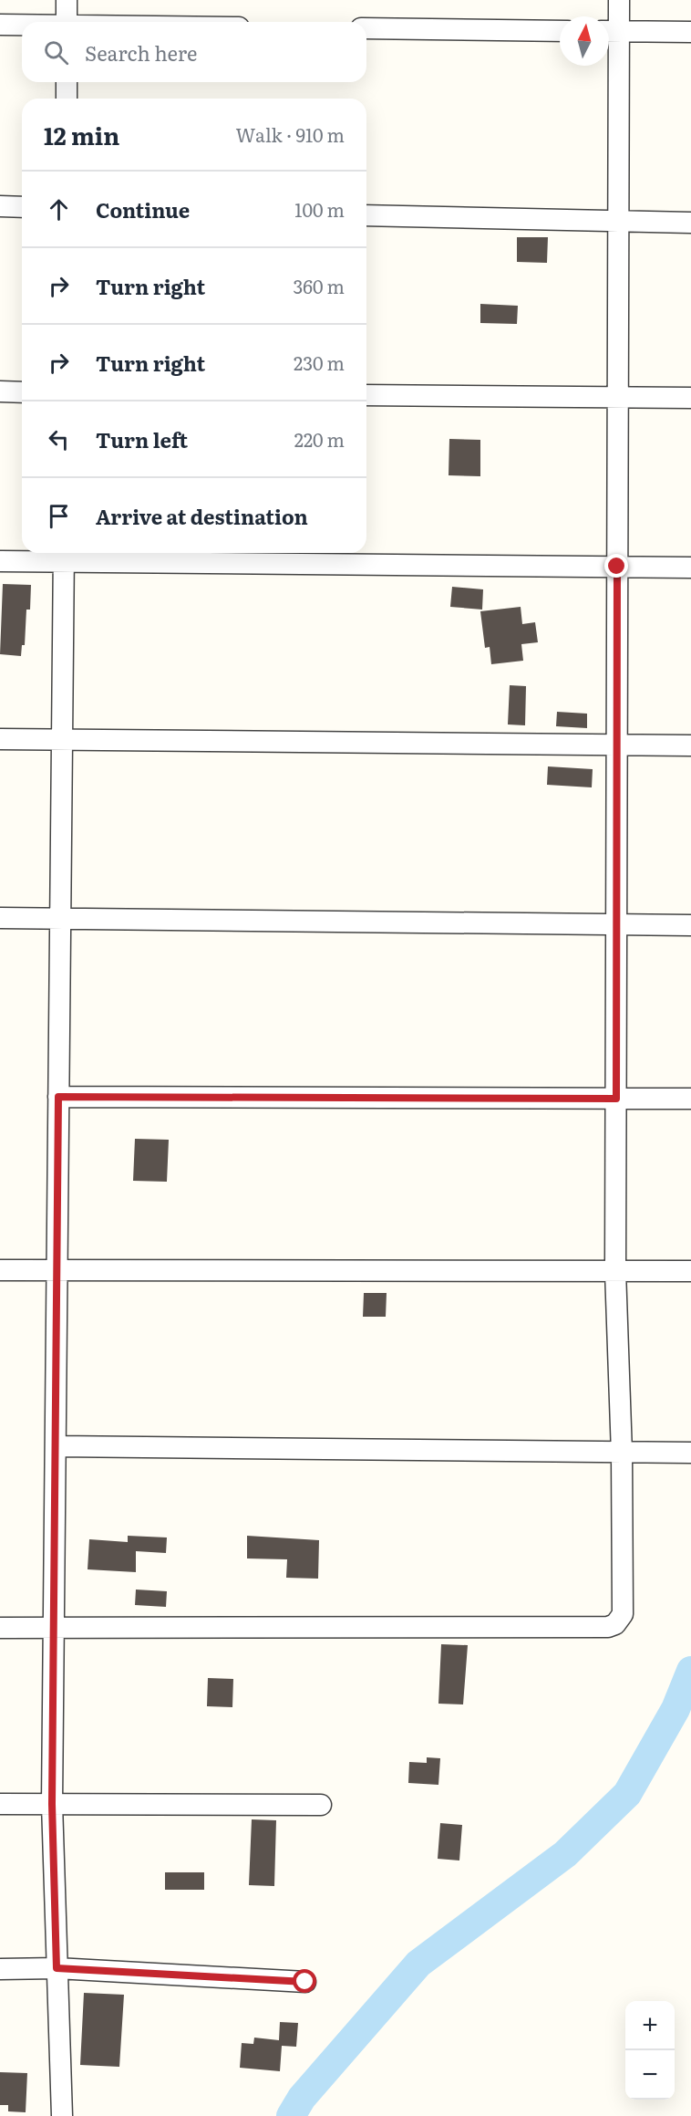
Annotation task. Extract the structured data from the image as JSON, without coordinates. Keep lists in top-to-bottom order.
{
  "north": "top",
  "page": {
    "search": "Search here",
    "heading": ["12 min", "Walk · 910 m"],
    "list": [
      ["Continue", "100 m"],
      ["Turn right", "360 m"],
      ["Turn right", "230 m"],
      ["Turn left", "220 m"],
      "Arrive at destination"
    ],
    "map_buttons": ["+", "−"]
  }
}
